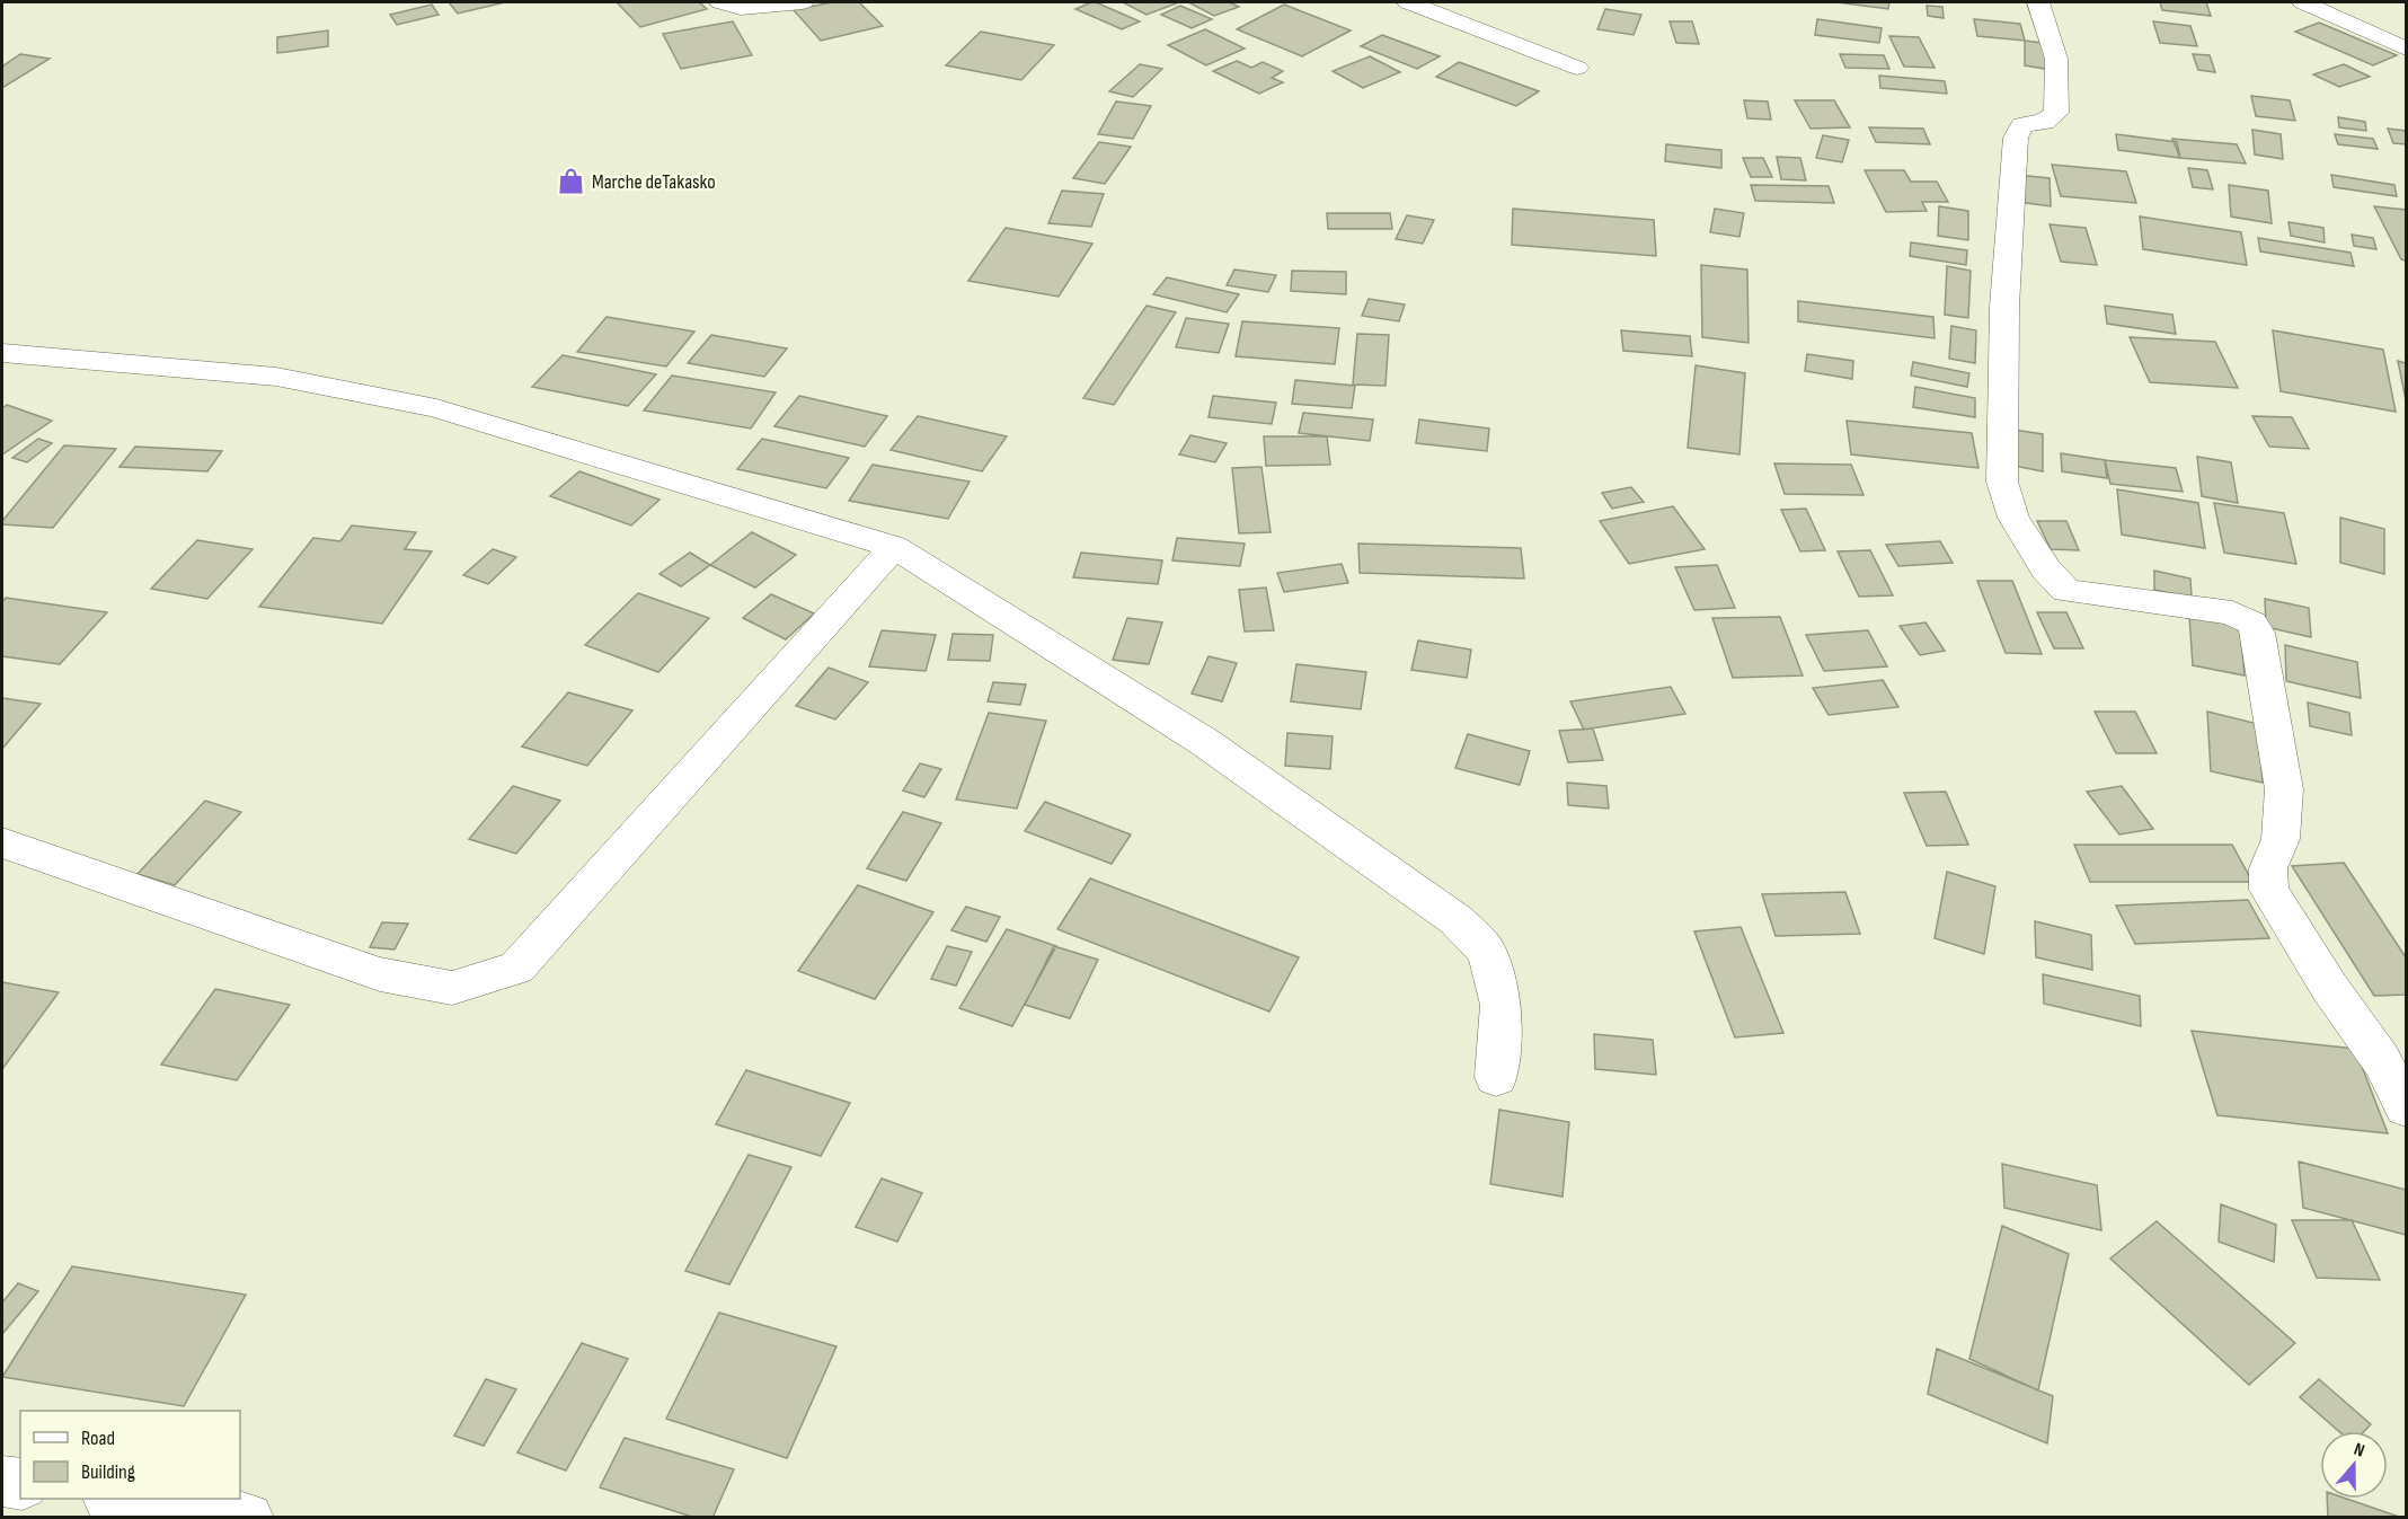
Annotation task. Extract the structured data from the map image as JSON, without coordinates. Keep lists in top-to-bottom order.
{
  "places": {
    "shop": ["Marche deTakasko"]
  },
  "legend": ["Road", "Building"],
  "north": "top"
}
